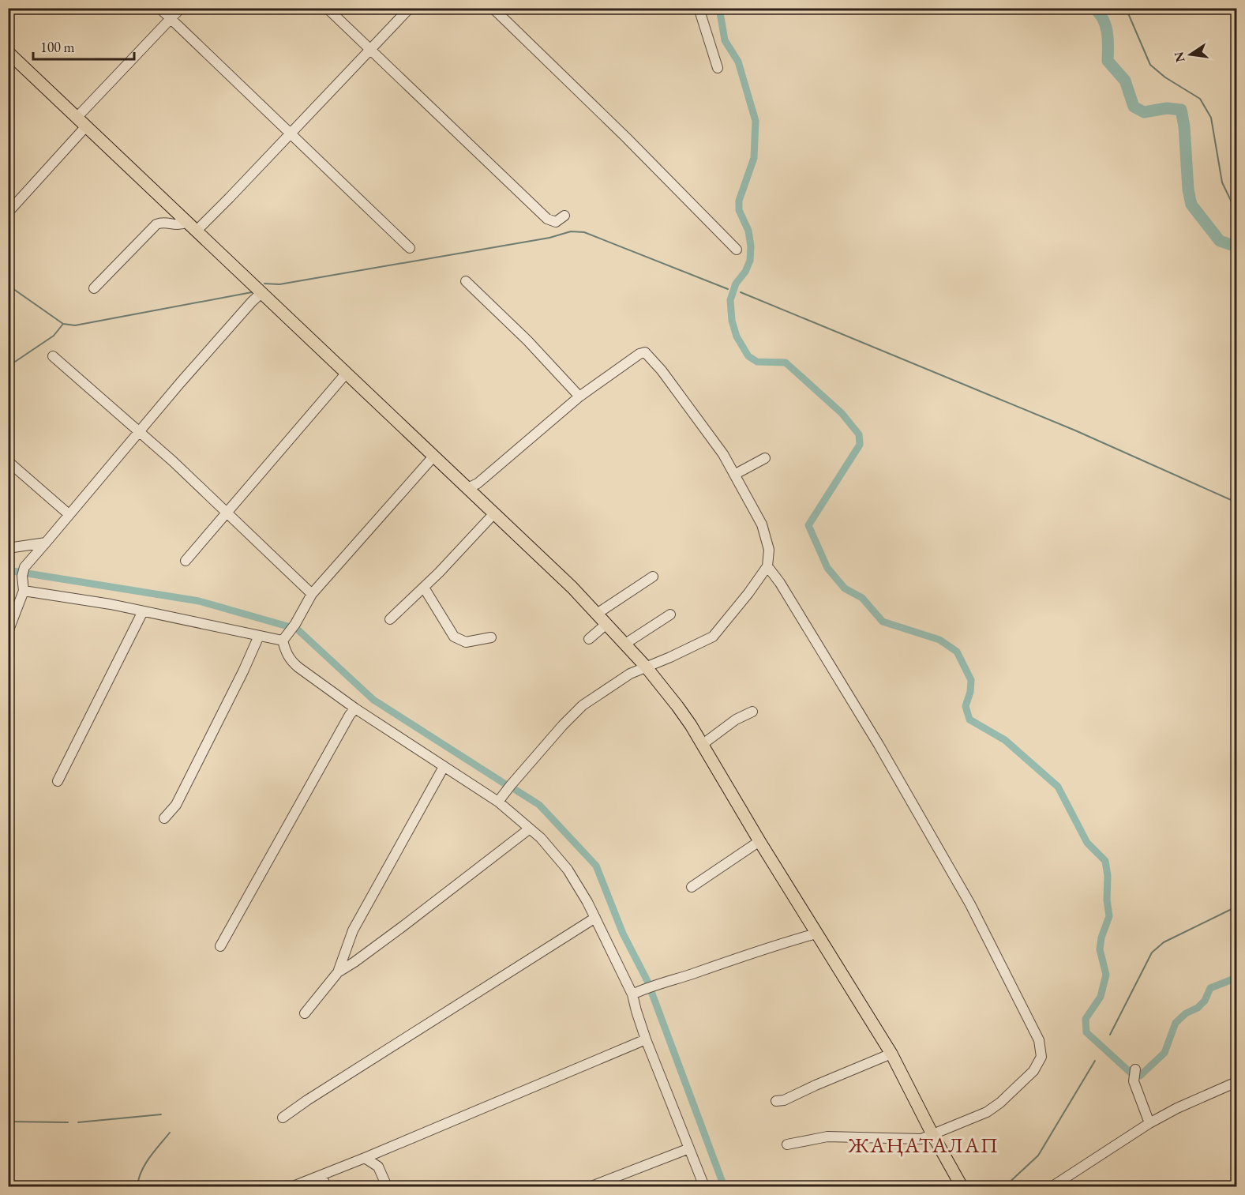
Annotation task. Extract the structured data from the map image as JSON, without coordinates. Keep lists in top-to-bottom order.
{
  "districts": ["ЖАҢАТАЛАП"],
  "scale_bar": "100 m",
  "north": "left"
}
